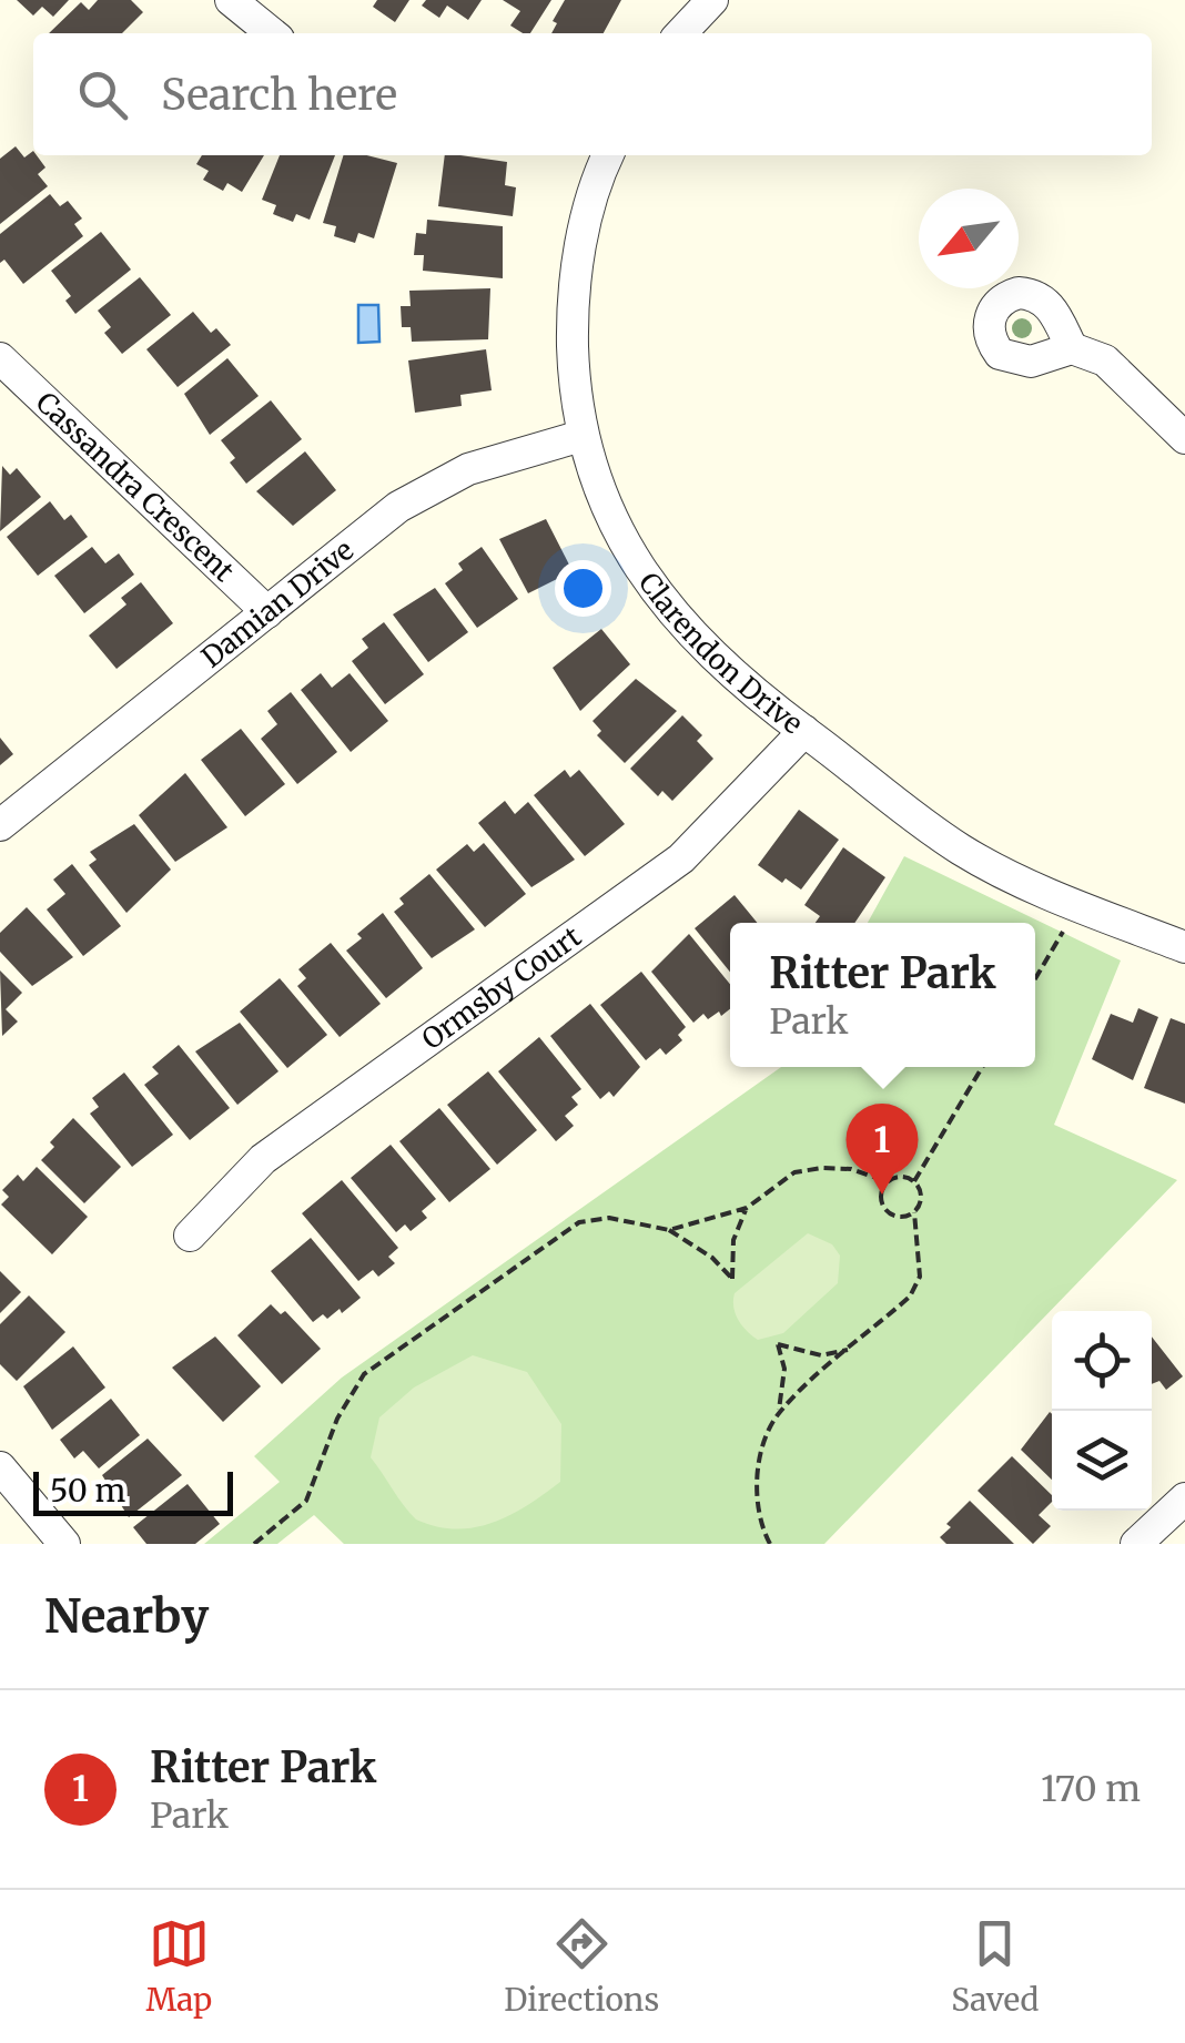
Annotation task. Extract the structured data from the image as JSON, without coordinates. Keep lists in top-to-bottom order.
{
  "streets": {
    "street": [
      "Cassandra Crescent",
      "Damian Drive",
      "Clarendon Drive",
      "Ormsby Court"
    ]
  },
  "crossings": [
    ["Cassandra Crescent", "Damian Drive"],
    ["Damian Drive", "Clarendon Drive"],
    ["Clarendon Drive", "Ormsby Court"]
  ],
  "scale_bar": "50 m",
  "north": "bottom left",
  "page": {
    "search": "Search here",
    "popup": ["Ritter Park", "Park"],
    "pins": "1",
    "scale": "50 m",
    "heading": "Nearby",
    "list": [
      {
        "mark": "1",
        "name": "Ritter Park",
        "note": "Park",
        "value": "170 m"
      }
    ],
    "nav": ["Map", "Directions", "Saved"]
  }
}
